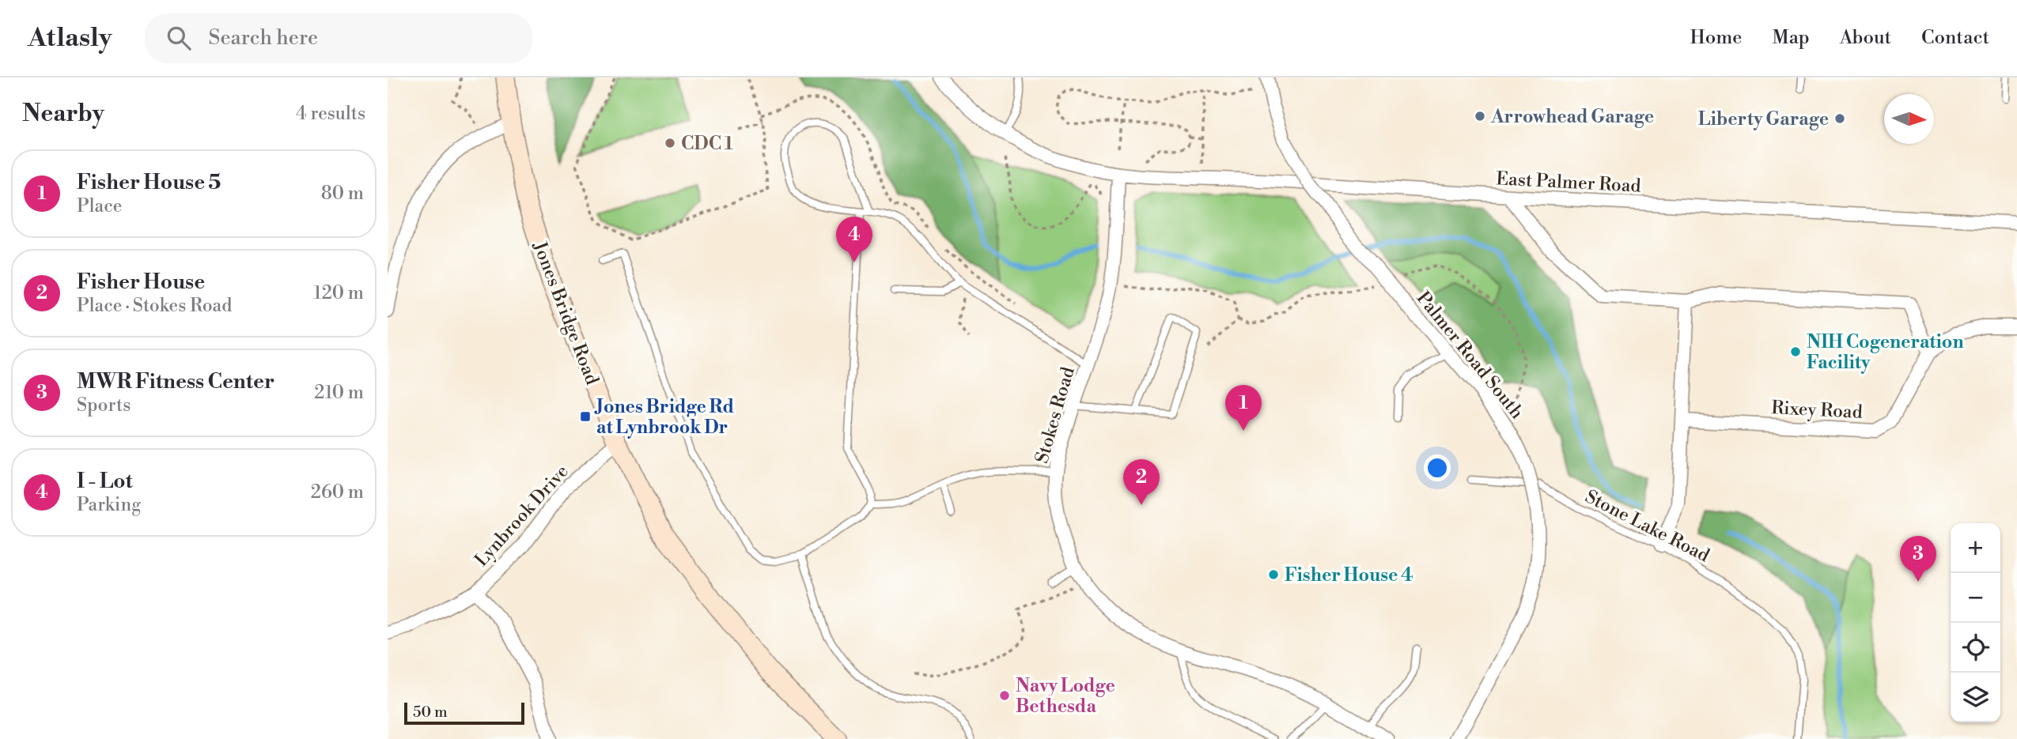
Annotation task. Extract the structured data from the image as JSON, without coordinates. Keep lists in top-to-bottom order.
{
  "streets": {
    "main road": ["Jones Bridge Road"],
    "street": [
      "East Palmer Road",
      "Palmer Road South",
      "Rixey Road",
      "Stokes Road",
      "Lynbrook Drive"
    ],
    "lane": ["Stone Lake Road"]
  },
  "crossings": [
    ["East Palmer Road", "Stokes Road"],
    ["Jones Bridge Road", "Lynbrook Drive"]
  ],
  "places": {
    "other": [
      "Arrowhead Garage",
      "Liberty Garage",
      "CDC 1",
      "NIH Cogeneration Facility",
      "Fisher House 4",
      "Navy Lodge Bethesda"
    ],
    "transit": ["Jones Bridge Rd at Lynbrook Dr"]
  },
  "scale_bar": "50 m",
  "north": "right",
  "page": {
    "header": "Atlasly",
    "search": "Search here",
    "nav": [
      "Home",
      "Map",
      "About",
      "Contact"
    ],
    "heading": ["Nearby", "4 results"],
    "list": [
      {
        "mark": "1",
        "name": "Fisher House 5",
        "note": "Place",
        "value": "80 m"
      },
      {
        "mark": "2",
        "name": "Fisher House",
        "note": "Place · Stokes Road",
        "value": "120 m"
      },
      {
        "mark": "3",
        "name": "MWR Fitness Center",
        "note": "Sports",
        "value": "210 m"
      },
      {
        "mark": "4",
        "name": "I - Lot",
        "note": "Parking",
        "value": "260 m"
      }
    ],
    "pins": [
      "4",
      "1",
      "2",
      "3"
    ],
    "map_buttons": ["+", "−"],
    "scale": "50 m"
  }
}
